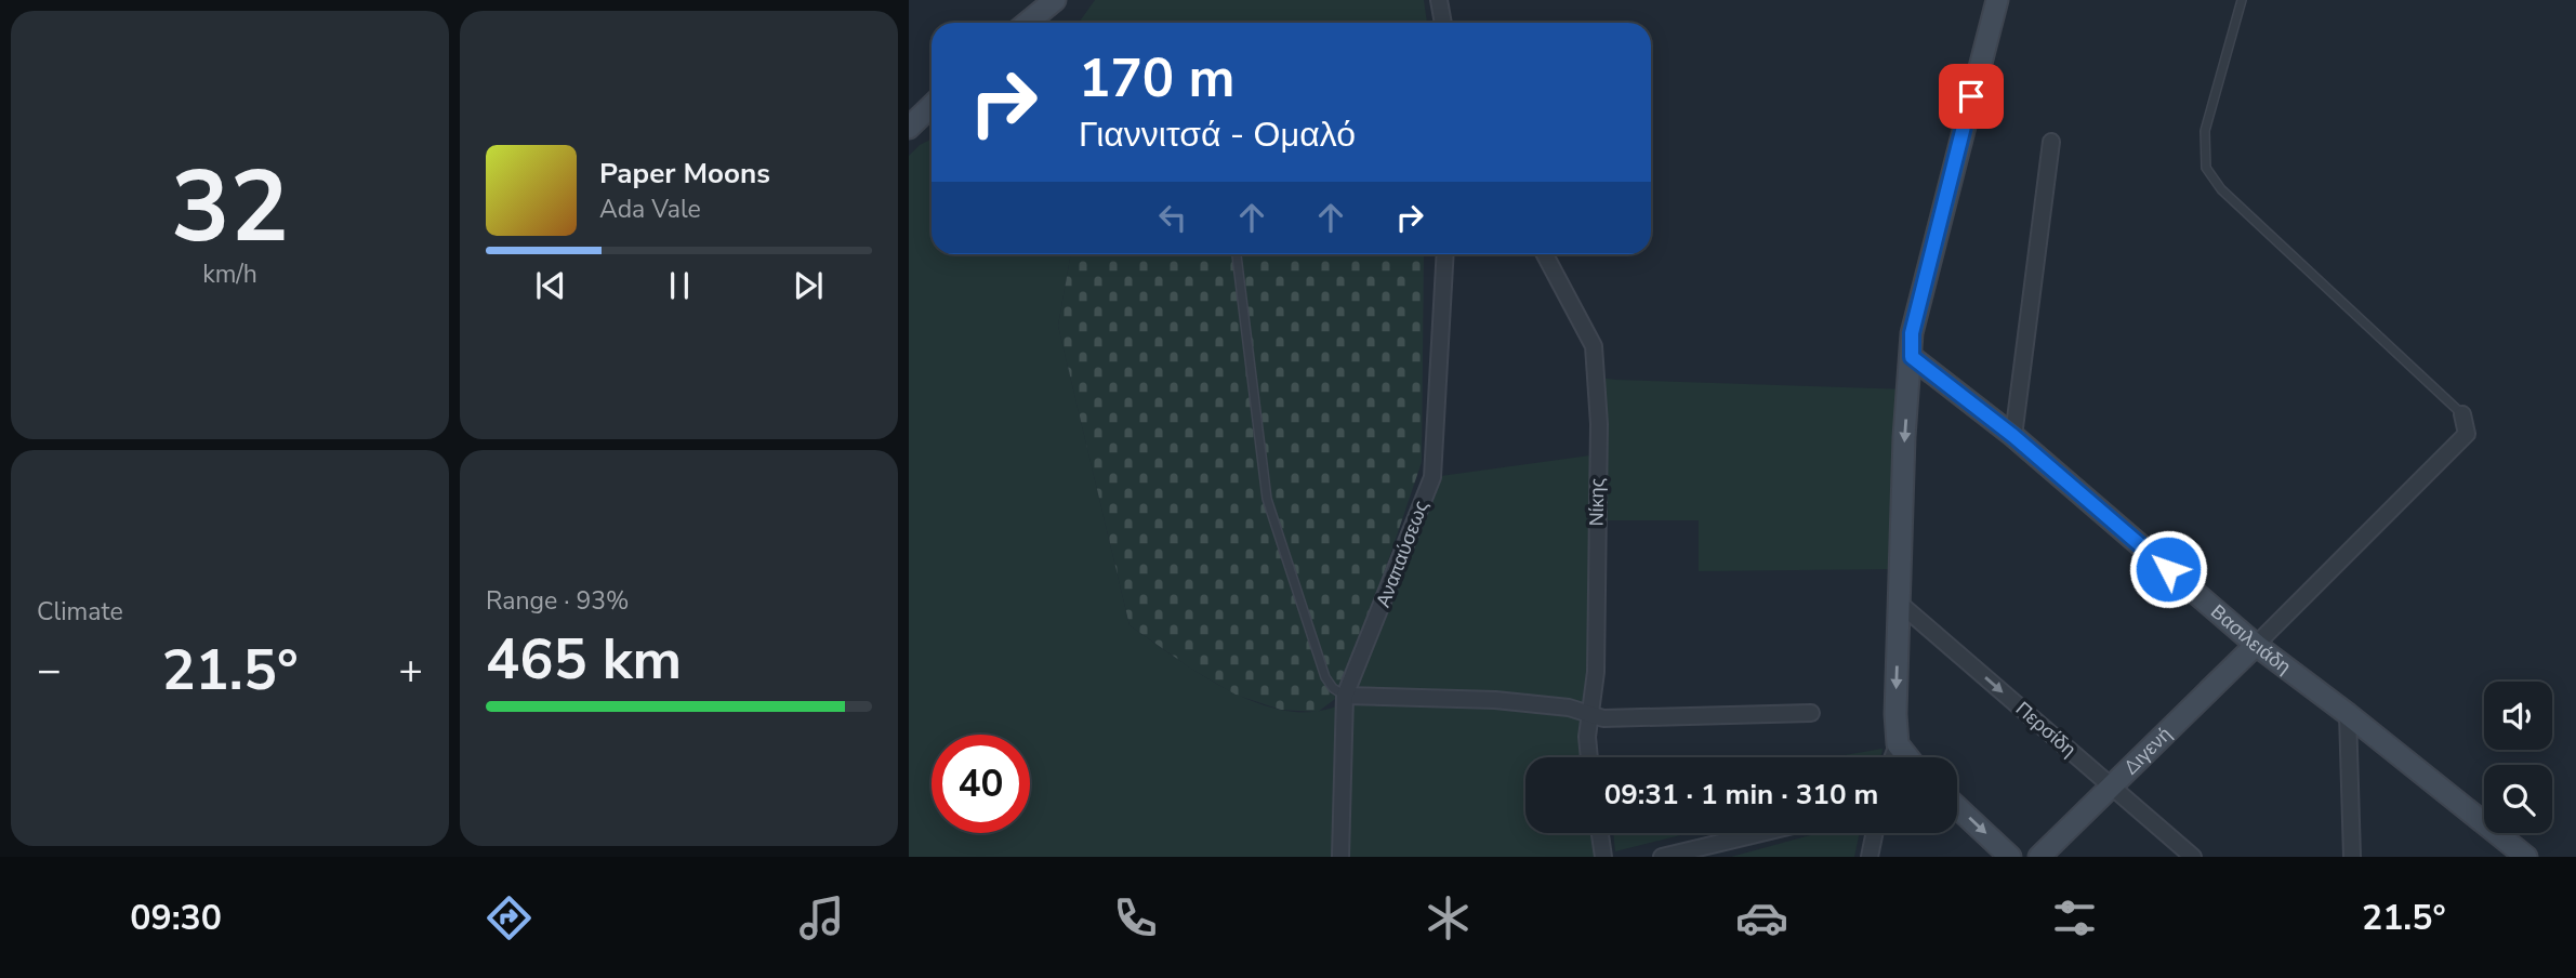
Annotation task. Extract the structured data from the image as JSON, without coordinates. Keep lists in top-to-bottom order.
{
  "streets": {
    "street": [
      "Νίκης",
      "Αναπαύσεως",
      "Βασιλειάδη",
      "Περσίδη",
      "Διγενή"
    ]
  },
  "crossings": [
    ["Βασιλειάδη", "Διγενή"],
    ["Περσίδη", "Διγενή"]
  ],
  "page": {
    "tile": [
      ["32", "km/h"],
      "Climate",
      ["Range · 93%", "465 km"]
    ],
    "turn": ["170 m", "Γιαννιτσά - Ομαλό"],
    "song": ["Paper Moons", "Ada Vale"],
    "heat": ["−", "21.5°", "+"],
    "limit": "40",
    "trip": "09:31 · 1 min · 310 m",
    "tabs": ["09:30", "21.5°"]
  }
}
